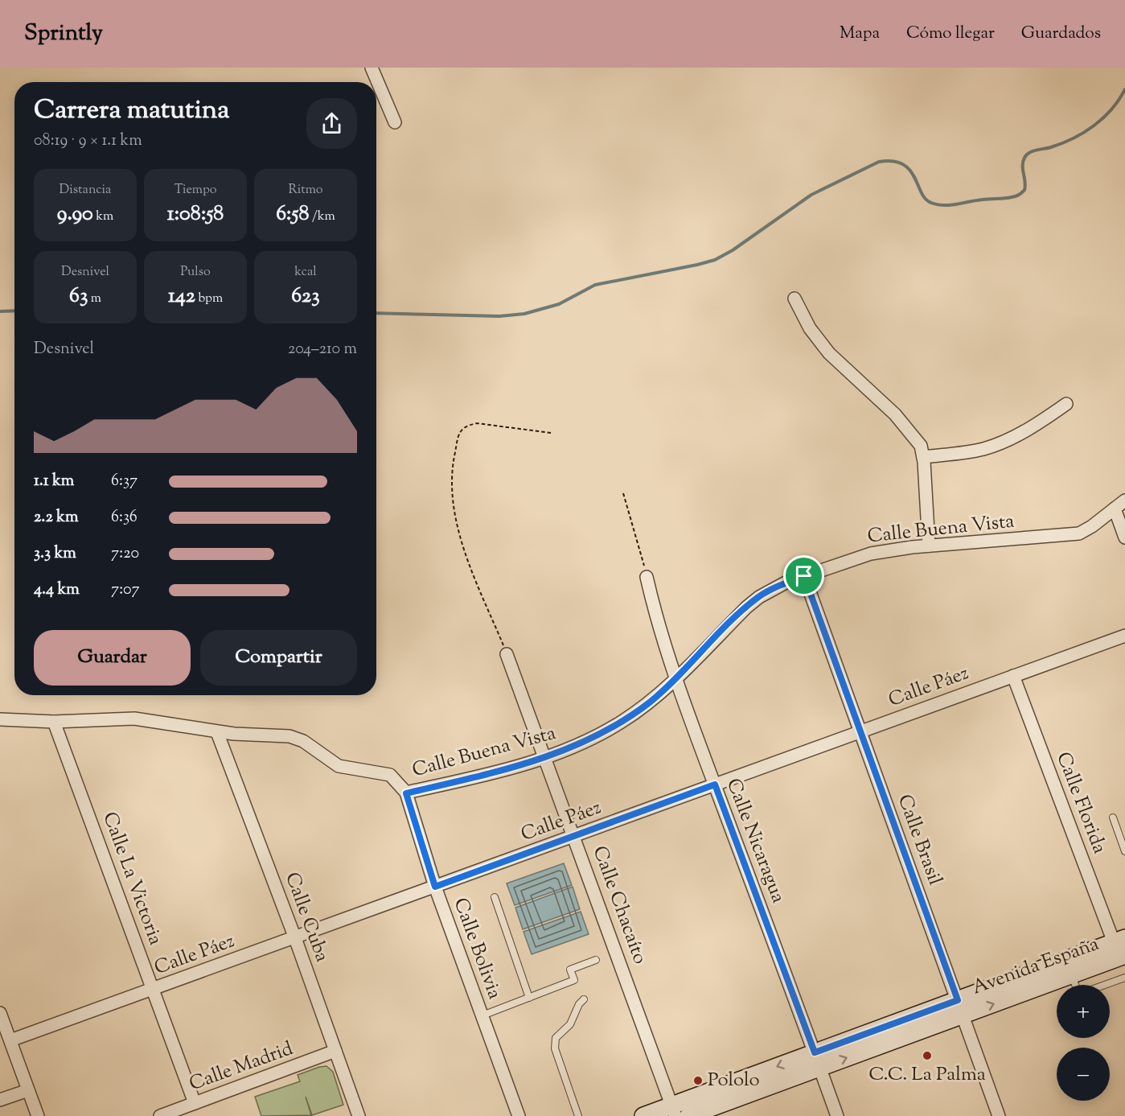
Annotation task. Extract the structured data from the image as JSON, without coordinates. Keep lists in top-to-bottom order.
{
  "streets": {
    "main road": ["Avenida España"],
    "street": [
      "Calle Buena Vista",
      "Calle Páez",
      "Calle Florida",
      "Calle Brasil",
      "Calle Nicaragua",
      "Calle La Victoria",
      "Calle Chacaíto",
      "Calle Cuba",
      "Calle Bolivia",
      "Calle Madrid"
    ]
  },
  "crossings": [
    ["Calle Buena Vista", "Calle Brasil"],
    ["Calle Buena Vista", "Calle Nicaragua"],
    ["Calle Buena Vista", "Calle La Victoria"],
    ["Calle Buena Vista", "Calle Chacaíto"],
    ["Calle Buena Vista", "Calle Cuba"],
    ["Calle Buena Vista", "Calle Bolivia"],
    ["Calle Páez", "Calle Florida"],
    ["Calle Páez", "Calle Brasil"],
    ["Calle Páez", "Calle Nicaragua"],
    ["Calle Páez", "Calle La Victoria"],
    ["Calle Páez", "Calle Chacaíto"],
    ["Calle Páez", "Calle Cuba"],
    ["Calle Páez", "Calle Bolivia"],
    ["Calle Florida", "Avenida España"],
    ["Calle Brasil", "Avenida España"],
    ["Calle Nicaragua", "Avenida España"],
    ["Calle La Victoria", "Calle Madrid"],
    ["Calle Chacaíto", "Avenida España"],
    ["Calle Cuba", "Calle Madrid"]
  ],
  "places": ["C.C. La Palma", "Pololo"],
  "page": {
    "header": "Sprintly",
    "nav": ["Mapa", "Cómo llegar", "Guardados"],
    "heading": ["Carrera matutina", "08:19 · 9 × 1.1 km"],
    "stats": [
      ["Distancia", "9.90 km"],
      ["Tiempo", "1:08:58"],
      ["Ritmo", "6:58 /km"],
      ["Desnivel", "63 m"],
      ["Pulso", "142 bpm"],
      ["kcal", "623"]
    ],
    "chart": ["Desnivel", "204–210 m"],
    "list": [
      {
        "name": "1.1 km",
        "note": "6:37"
      },
      {
        "name": "2.2 km",
        "note": "6:36"
      },
      {
        "name": "3.3 km",
        "note": "7:20"
      },
      {
        "name": "4.4 km",
        "note": "7:07"
      }
    ],
    "buttons": ["Guardar", "Compartir"],
    "map_buttons": ["+", "−"]
  }
}
